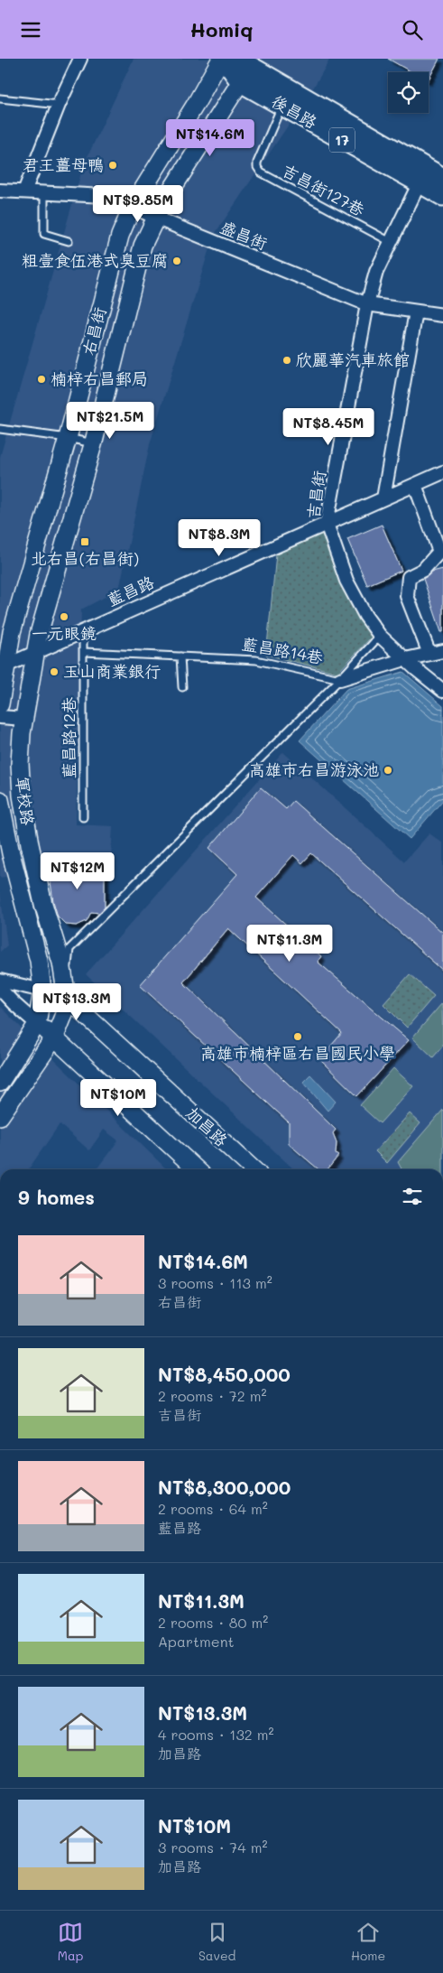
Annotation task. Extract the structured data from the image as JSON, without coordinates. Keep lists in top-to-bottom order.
{
  "streets": {
    "main road": ["後昌路", "17"],
    "street": [
      "盛昌街",
      "右昌街",
      "吉昌街",
      "藍昌路",
      "藍昌路14巷",
      "軍校路",
      "加昌路"
    ],
    "lane": ["吉昌街127巷", "藍昌路12巷"]
  },
  "crossings": [
    ["後昌路", "吉昌街127巷"],
    ["後昌路", "右昌街"],
    ["後昌路", "吉昌街"],
    ["吉昌街127巷", "吉昌街"],
    ["盛昌街", "右昌街"],
    ["盛昌街", "吉昌街"],
    ["右昌街", "藍昌路"],
    ["右昌街", "軍校路"],
    ["吉昌街", "藍昌路"],
    ["吉昌街", "藍昌路14巷"],
    ["藍昌路", "藍昌路12巷"],
    ["藍昌路", "軍校路"],
    ["藍昌路14巷", "藍昌路12巷"],
    ["軍校路", "加昌路"]
  ],
  "places": {
    "other": [
      "君王薑母鴨",
      "粗壹食伍港式臭豆腐",
      "欣麗華汽車旅館",
      "楠梓右昌郵局",
      "一元眼鏡",
      "玉山商業銀行",
      "高雄市右昌游泳池",
      "高雄市楠梓區右昌國民小學"
    ],
    "transit": ["北右昌(右昌街)"]
  },
  "page": {
    "header": "Homiq",
    "price": [
      "NT$14.6M",
      "NT$9.85M",
      "NT$21.5M",
      "NT$8.45M",
      "NT$8.3M",
      "NT$12M",
      "NT$11.3M",
      "NT$13.3M",
      "NT$10M"
    ],
    "heading": "9 homes",
    "list": [
      {
        "name": "NT$14.6M",
        "note": "3 rooms · 113 m² · 右昌街"
      },
      {
        "name": "NT$8,450,000",
        "note": "2 rooms · 72 m² · 吉昌街"
      },
      {
        "name": "NT$8,300,000",
        "note": "2 rooms · 64 m² · 藍昌路"
      },
      {
        "name": "NT$11.3M",
        "note": "2 rooms · 80 m² · Apartment"
      },
      {
        "name": "NT$13.3M",
        "note": "4 rooms · 132 m² · 加昌路"
      },
      {
        "name": "NT$10M",
        "note": "3 rooms · 74 m² · 加昌路"
      }
    ],
    "tabs": ["Map", "Saved", "Home"]
  }
}
